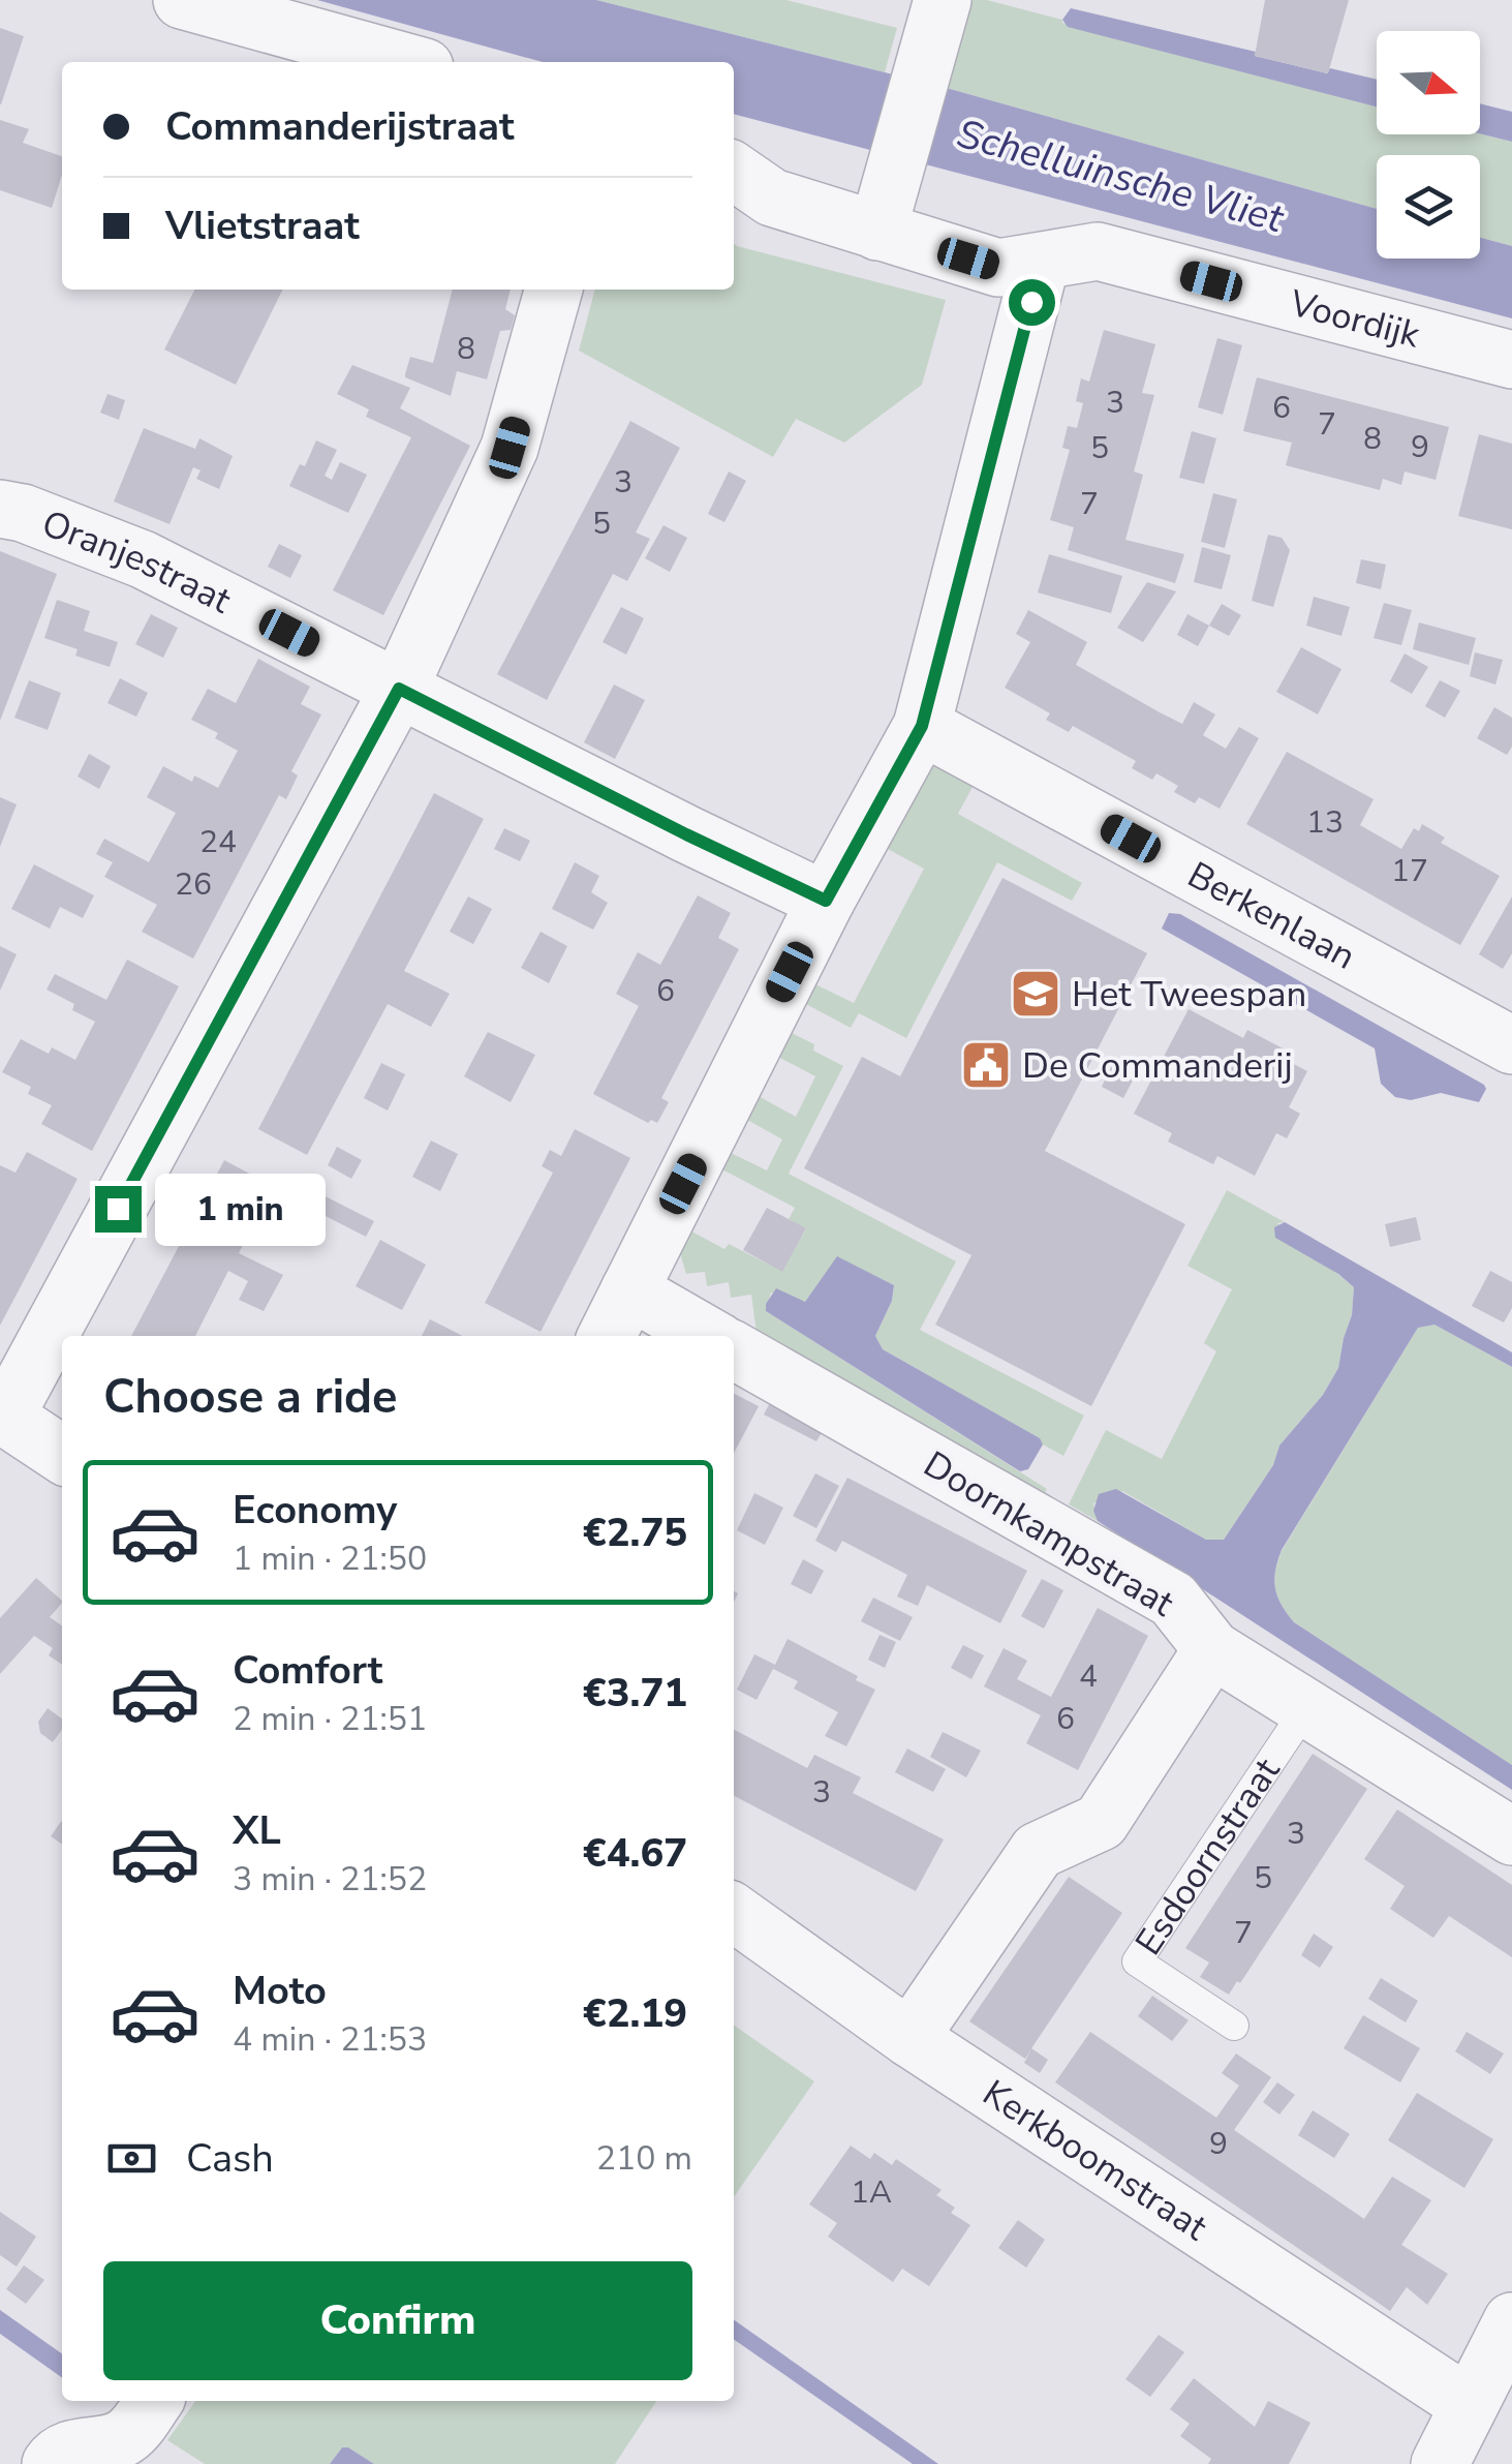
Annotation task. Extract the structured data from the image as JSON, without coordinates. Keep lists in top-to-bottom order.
{
  "streets": {
    "street": [
      "Voordijk",
      "Oranjestraat",
      "Berkenlaan",
      "Doornkampstraat",
      "Kerkboomstraat"
    ],
    "lane": ["Esdoornstraat"]
  },
  "crossings": [
    ["Doornkampstraat", "Esdoornstraat"]
  ],
  "water": ["Schelluinsche Vliet"],
  "places": {
    "school or university": ["Het Tweespan"],
    "public building": ["De Commanderij"]
  },
  "house_numbers": [
    "8",
    "3",
    "6",
    "7",
    "8",
    "9",
    "5",
    "3",
    "7",
    "5",
    "13",
    "24",
    "17",
    "26",
    "6",
    "4",
    "6",
    "3",
    "3",
    "5",
    "7",
    "9",
    "1A"
  ],
  "north": "right",
  "page": {
    "banner": ["Commanderijstraat", "Vlietstraat"],
    "bubble": "1 min",
    "heading": "Choose a ride",
    "list": [
      {
        "name": "Economy",
        "note": "1 min · 21:50",
        "value": "€2.75"
      },
      {
        "name": "Comfort",
        "note": "2 min · 21:51",
        "value": "€3.71"
      },
      {
        "name": "XL",
        "note": "3 min · 21:52",
        "value": "€4.67"
      },
      {
        "name": "Moto",
        "note": "4 min · 21:53",
        "value": "€2.19"
      }
    ],
    "pay": ["Cash", "210 m"],
    "buttons": "Confirm"
  }
}
